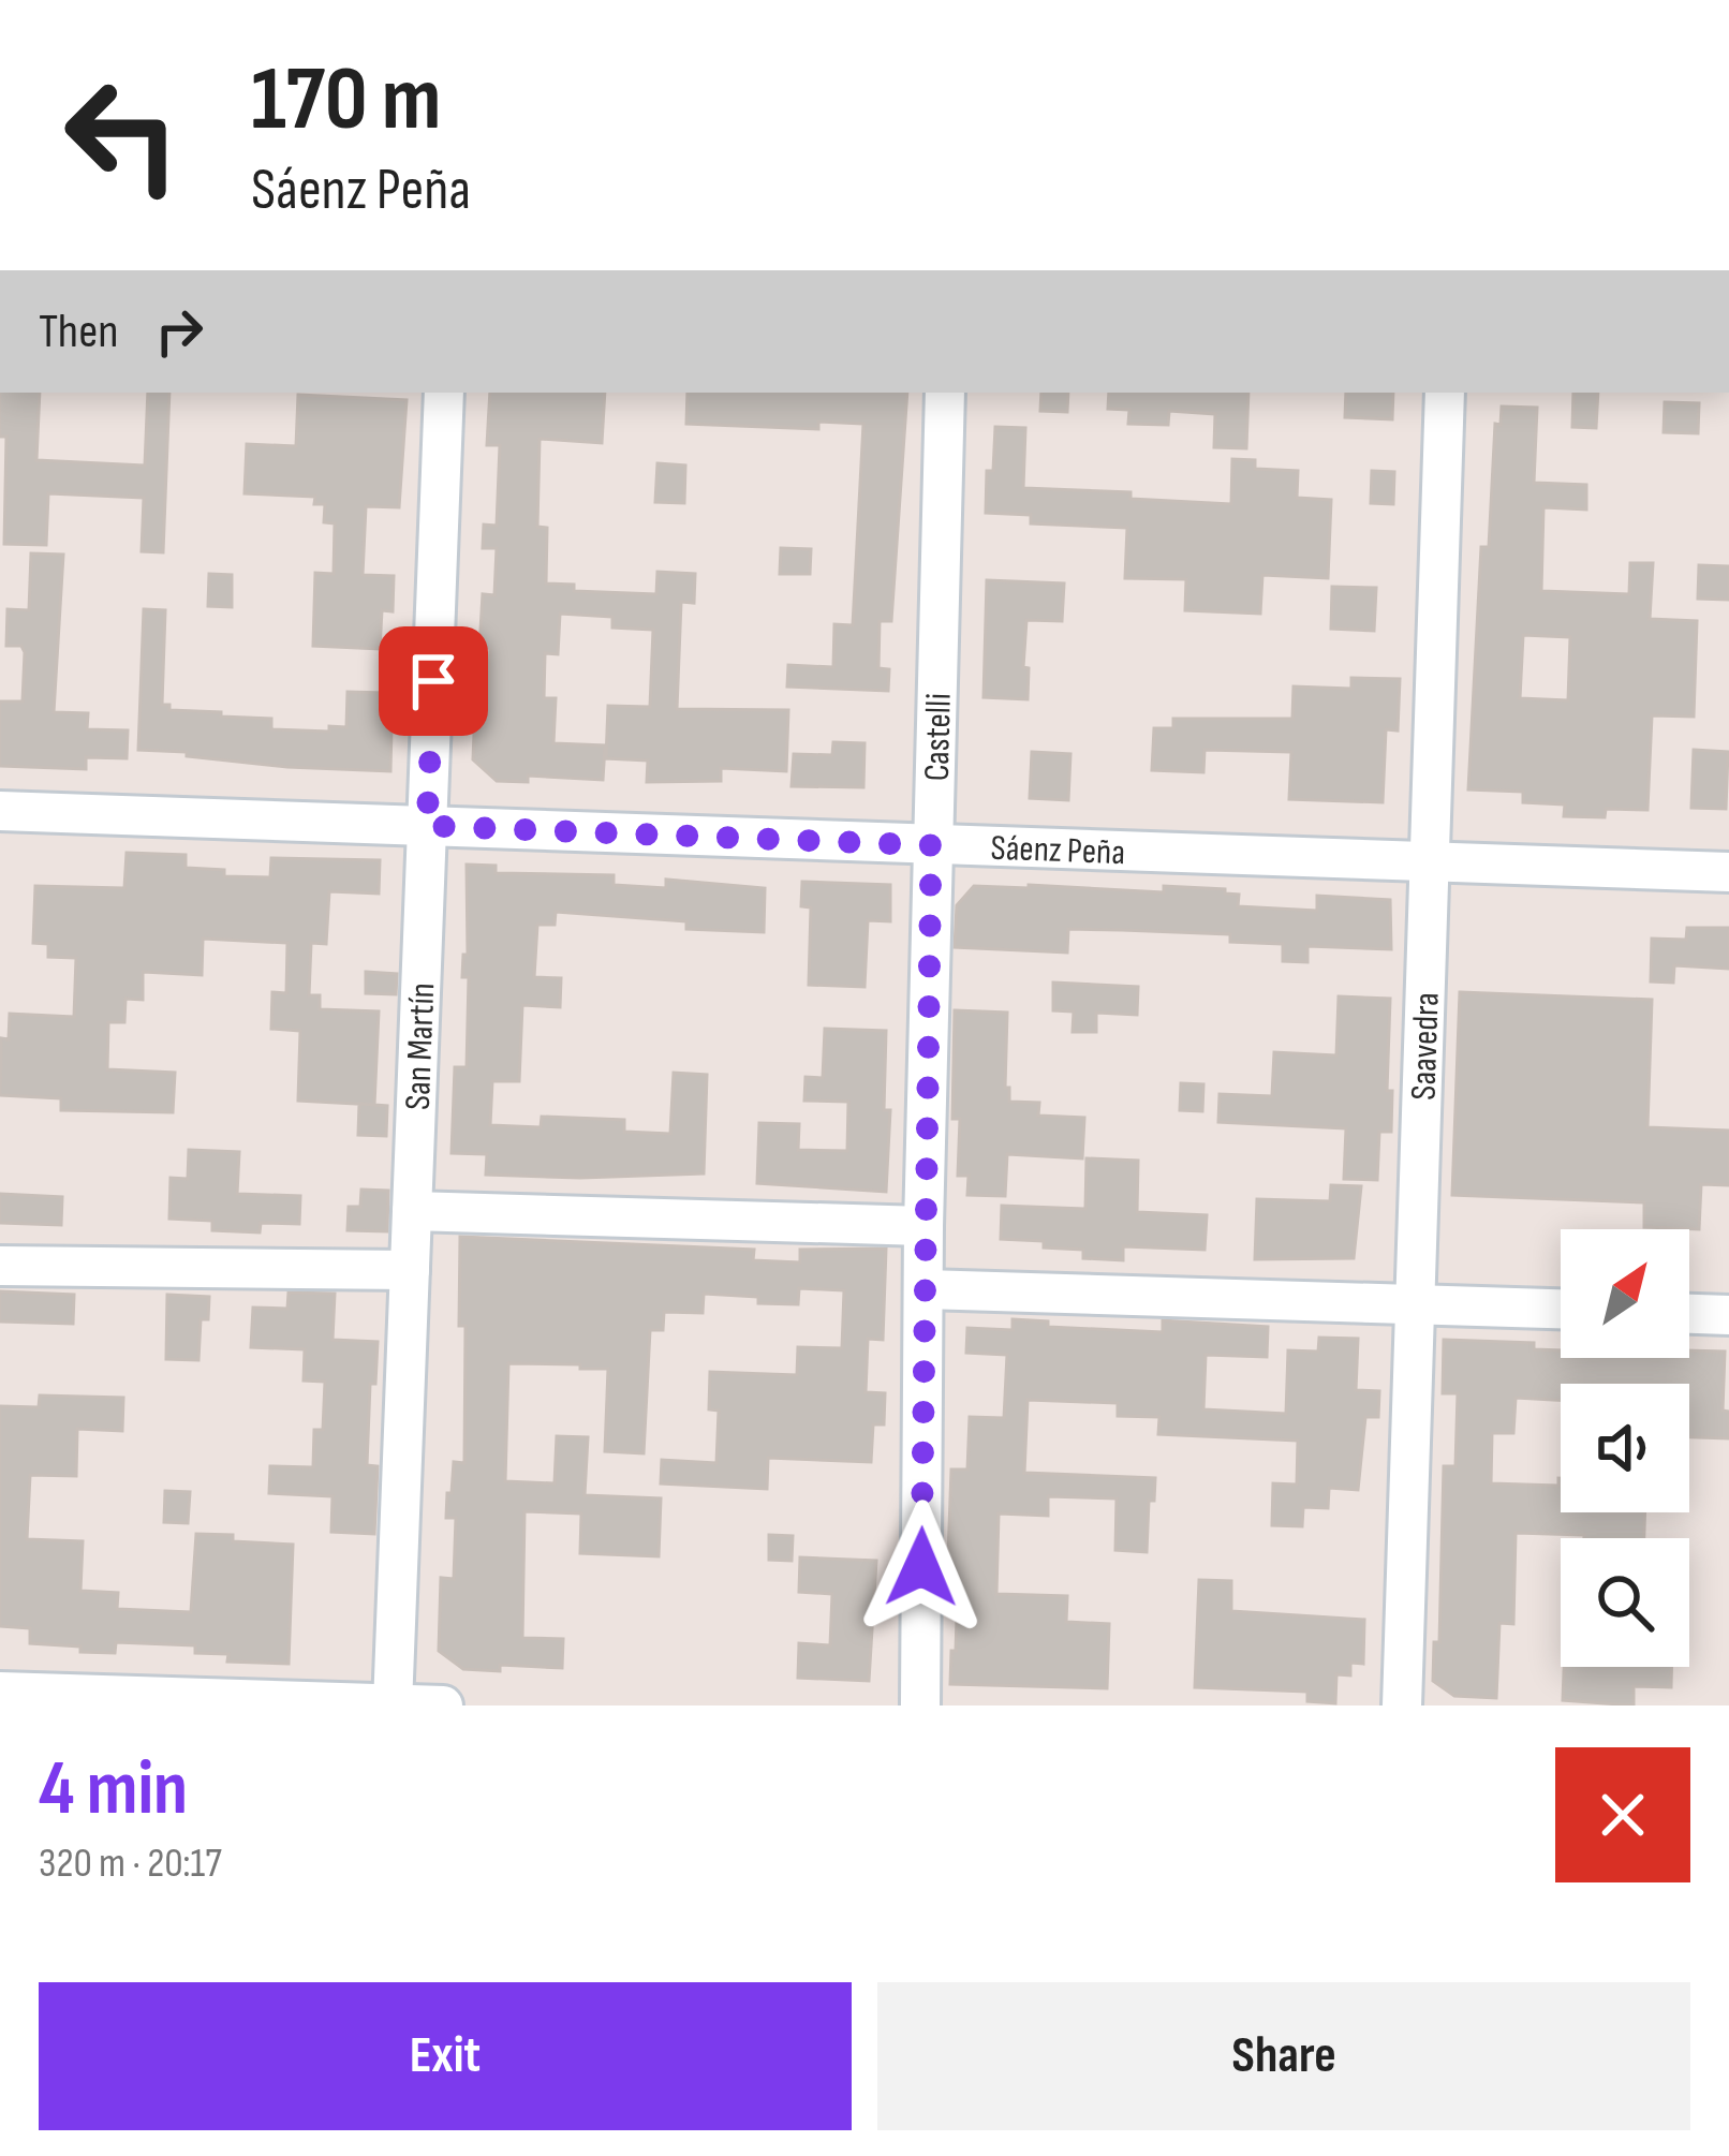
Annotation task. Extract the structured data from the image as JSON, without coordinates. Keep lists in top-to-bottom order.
{
  "streets": {
    "street": [
      "Castelli",
      "Sáenz Peña",
      "Saavedra",
      "San Martín"
    ]
  },
  "crossings": [
    ["Castelli", "Sáenz Peña"],
    ["Sáenz Peña", "Saavedra"],
    ["Sáenz Peña", "San Martín"]
  ],
  "north": "top right",
  "page": {
    "turn": ["170 m", "Sáenz Peña"],
    "then": "Then",
    "heading": ["4 min", "320 m · 20:17"],
    "buttons": ["Exit", "Share"]
  }
}
